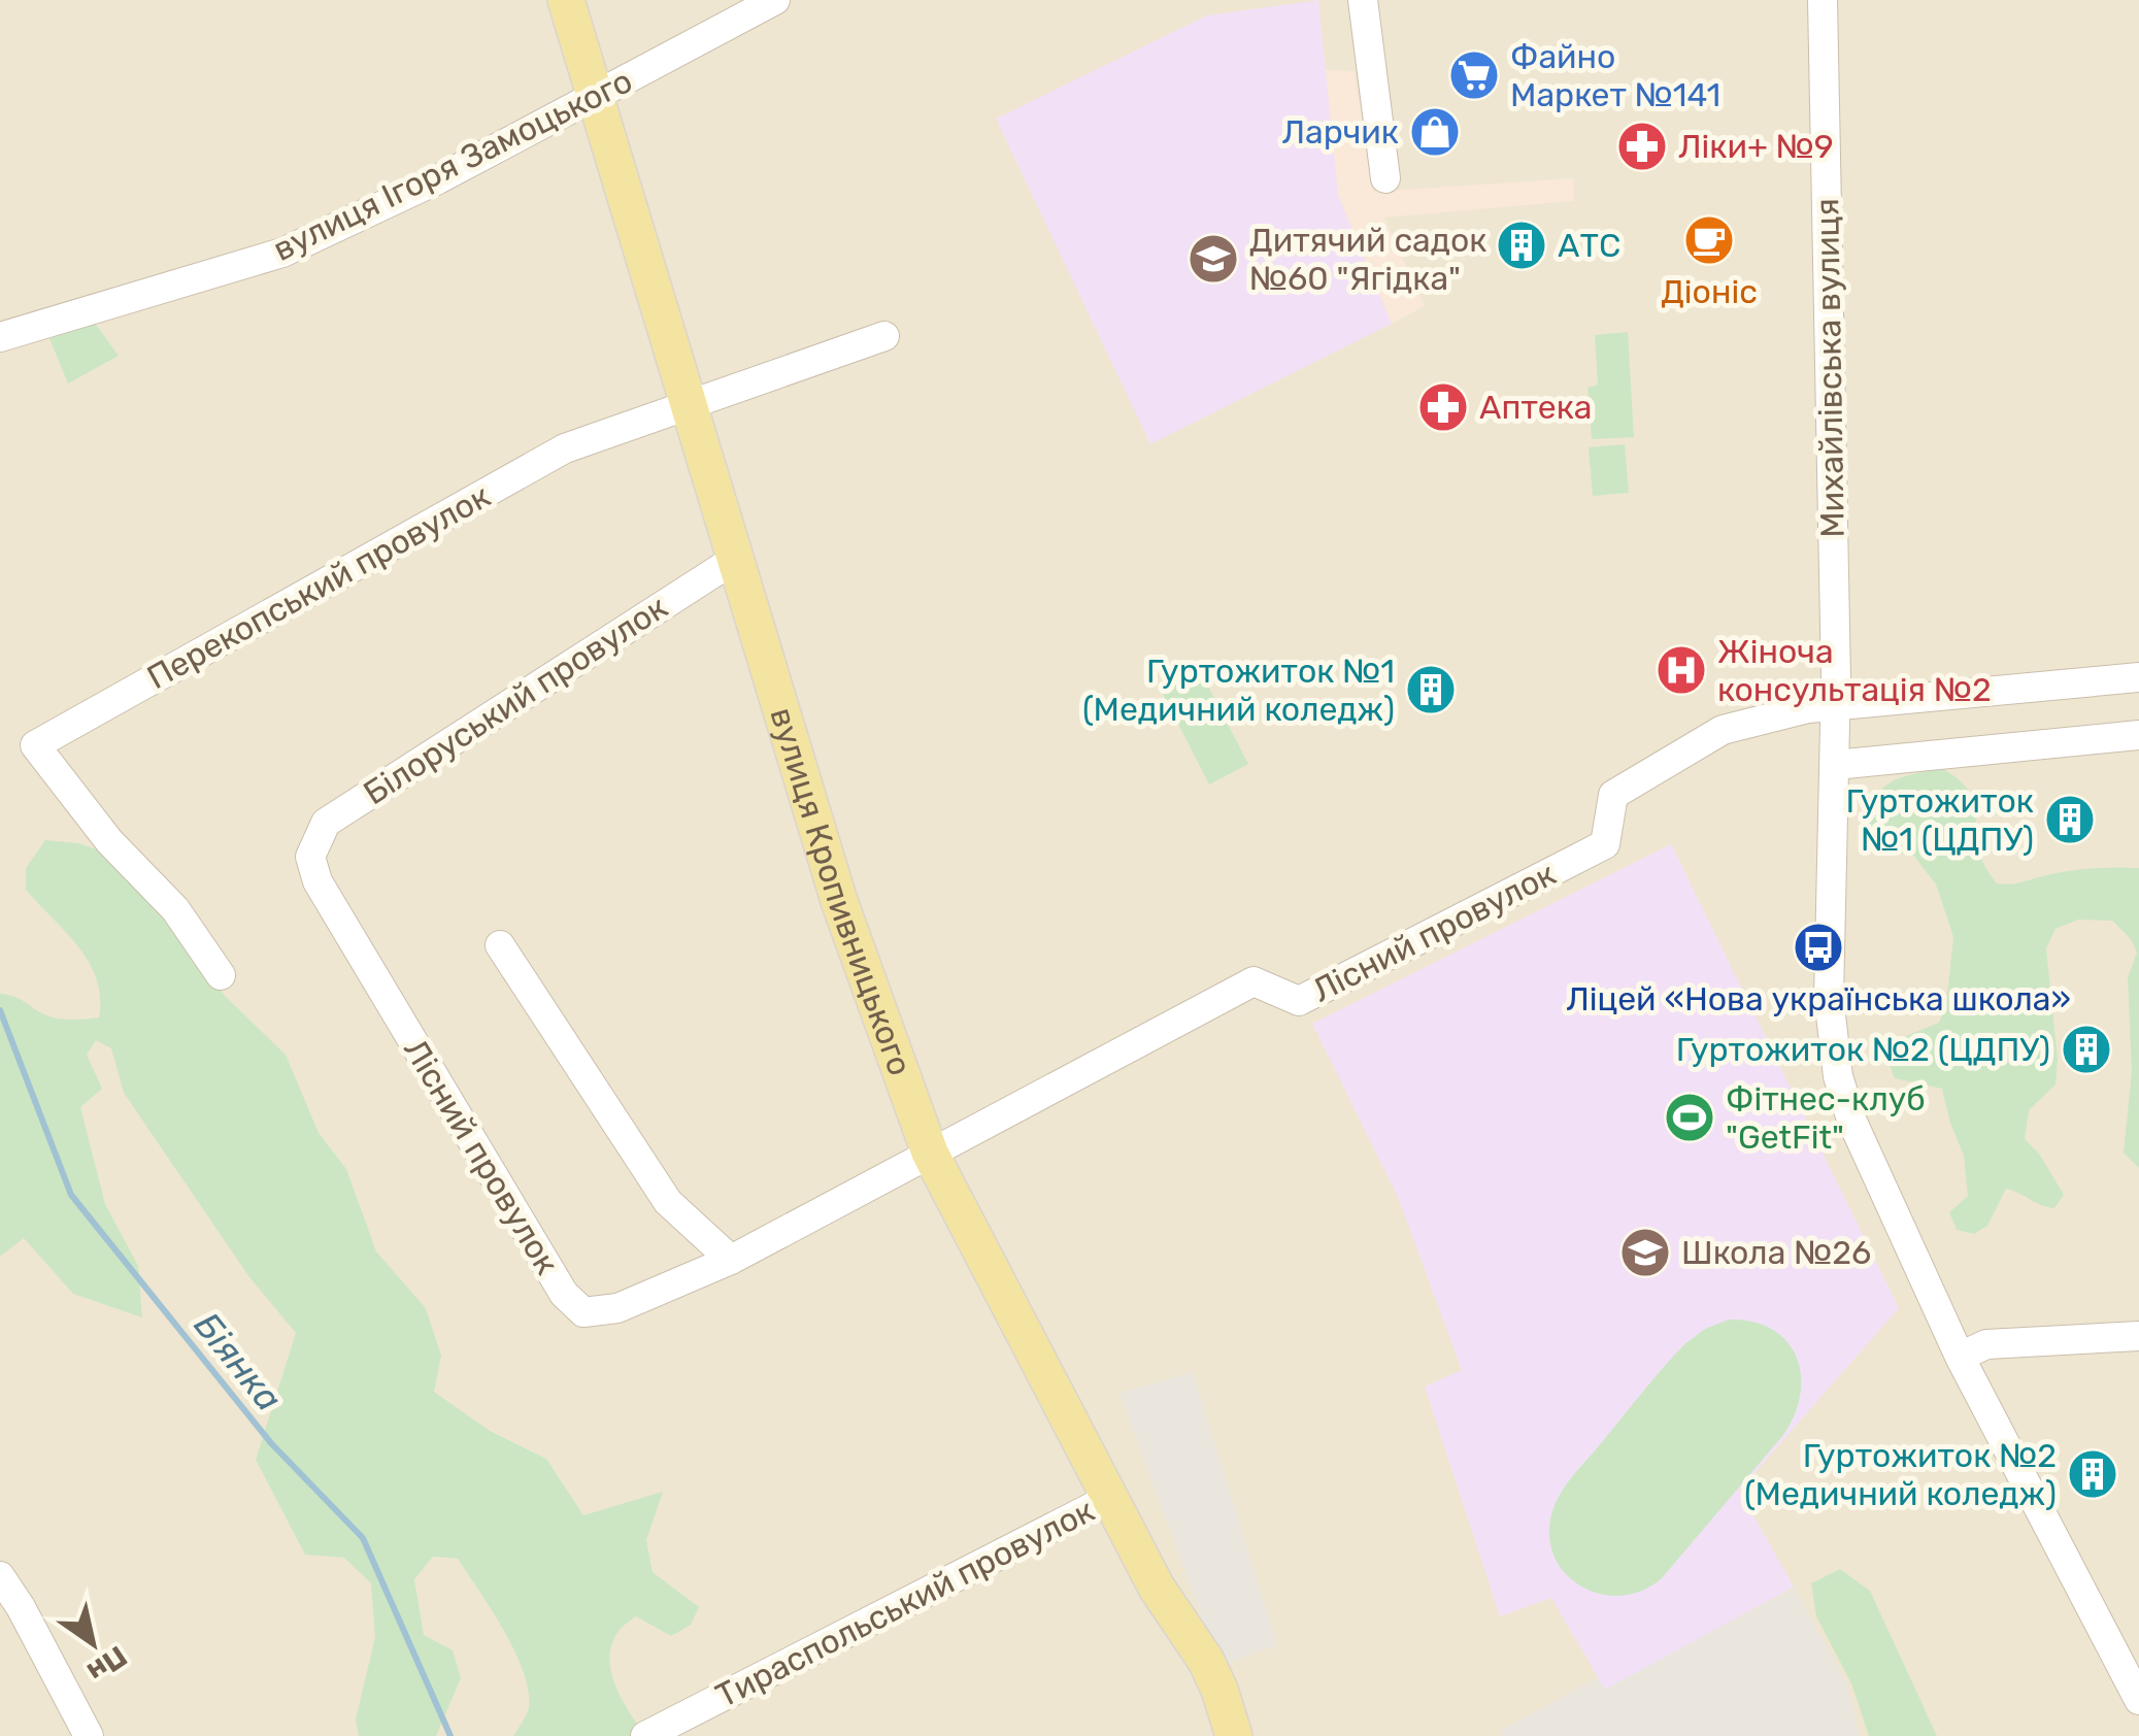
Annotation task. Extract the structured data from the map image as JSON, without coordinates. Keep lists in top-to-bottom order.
{
  "streets": {
    "main road": ["вулиця Кропивницького"],
    "street": [
      "вулиця Ігоря Замоцького",
      "Михайлівська вулиця",
      "Перекопський провулок",
      "Білоруський провулок",
      "Лісний провулок",
      "Тираспольський провулок"
    ]
  },
  "crossings": [
    ["вулиця Ігоря Замоцького", "вулиця Кропивницького"],
    ["Михайлівська вулиця", "Лісний провулок"],
    ["Перекопський провулок", "вулиця Кропивницького"],
    ["Білоруський провулок", "вулиця Кропивницького"],
    ["Білоруський провулок", "Лісний провулок"],
    ["вулиця Кропивницького", "Лісний провулок"],
    ["вулиця Кропивницького", "Тираспольський провулок"]
  ],
  "water": ["Біянка"],
  "places": {
    "supermarket": ["Файно Маркет №141"],
    "shop": ["Ларчик"],
    "pharmacy": ["Ліки+ №9", "Аптека"],
    "cafe": ["Діоніс"],
    "building": [
      "АТС",
      "Гуртожиток №1 (Медичний коледж)",
      "Гуртожиток №1 (ЦДПУ)",
      "Гуртожиток №2 (ЦДПУ)",
      "Гуртожиток №2 (Медичний коледж)"
    ],
    "school or university": ["Дитячий садок №60 \"Ягідка\"", "Школа №26"],
    "hospital": ["Жіноча консультація №2"],
    "bus stop": ["Ліцей «Нова українська школа»"],
    "sports": ["Фітнес-клуб \"GetFit\""]
  },
  "north": "bottom right"
}
